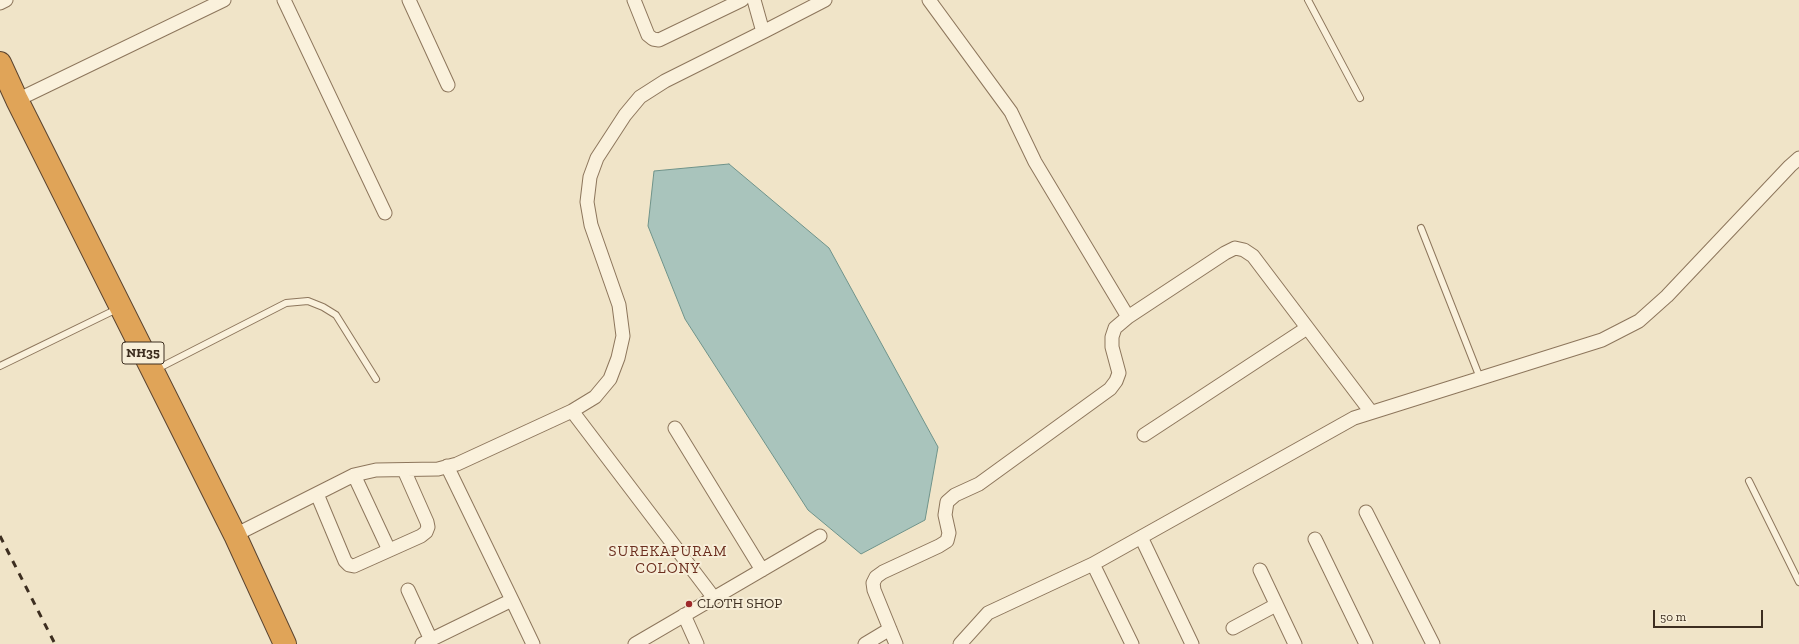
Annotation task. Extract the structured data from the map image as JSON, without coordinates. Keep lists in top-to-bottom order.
{
  "streets": {
    "highway": ["NH35"]
  },
  "districts": ["SUREKAPURAM COLONY"],
  "places": ["CLOTH SHOP"],
  "scale_bar": "50 m"
}
